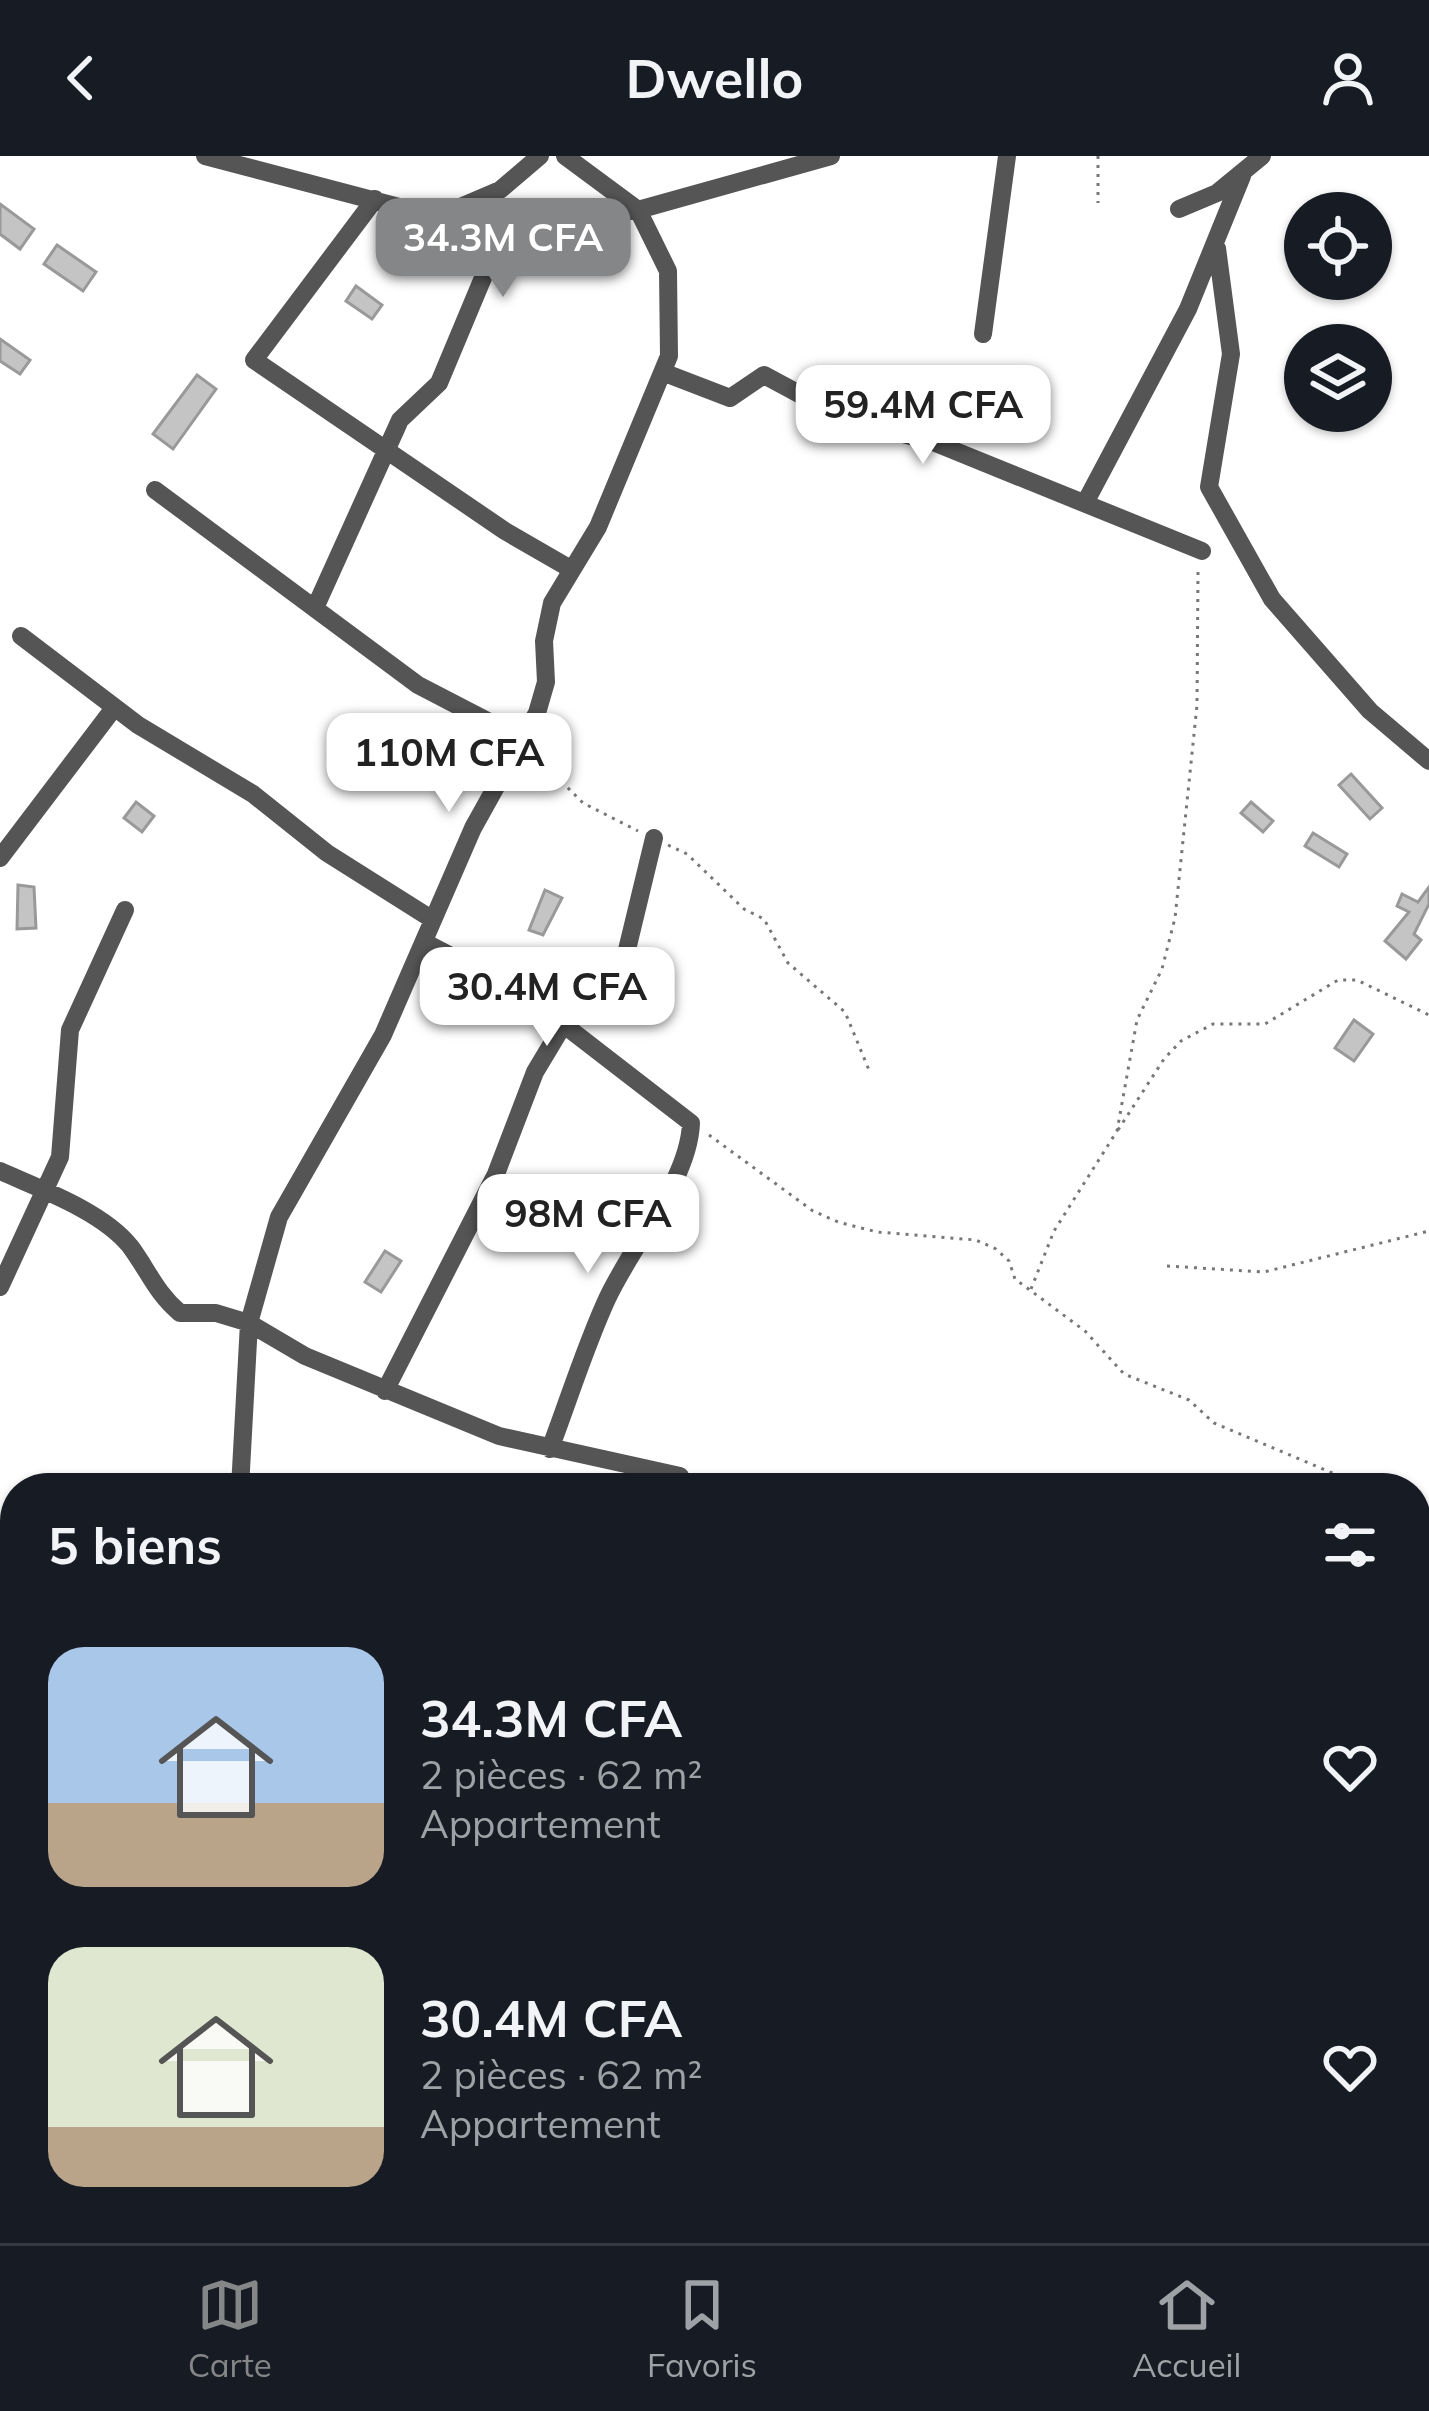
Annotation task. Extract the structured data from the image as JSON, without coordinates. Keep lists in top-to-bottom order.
{
  "page": {
    "header": "Dwello",
    "price": [
      "34.3M CFA",
      "59.4M CFA",
      "110M CFA",
      "30.4M CFA",
      "98M CFA"
    ],
    "heading": "5 biens",
    "list": [
      {
        "name": "34.3M CFA",
        "note": "2 pièces · 62 m² · Appartement"
      },
      {
        "name": "30.4M CFA",
        "note": "2 pièces · 62 m² · Appartement"
      }
    ],
    "tabs": ["Carte", "Favoris", "Accueil"]
  }
}
